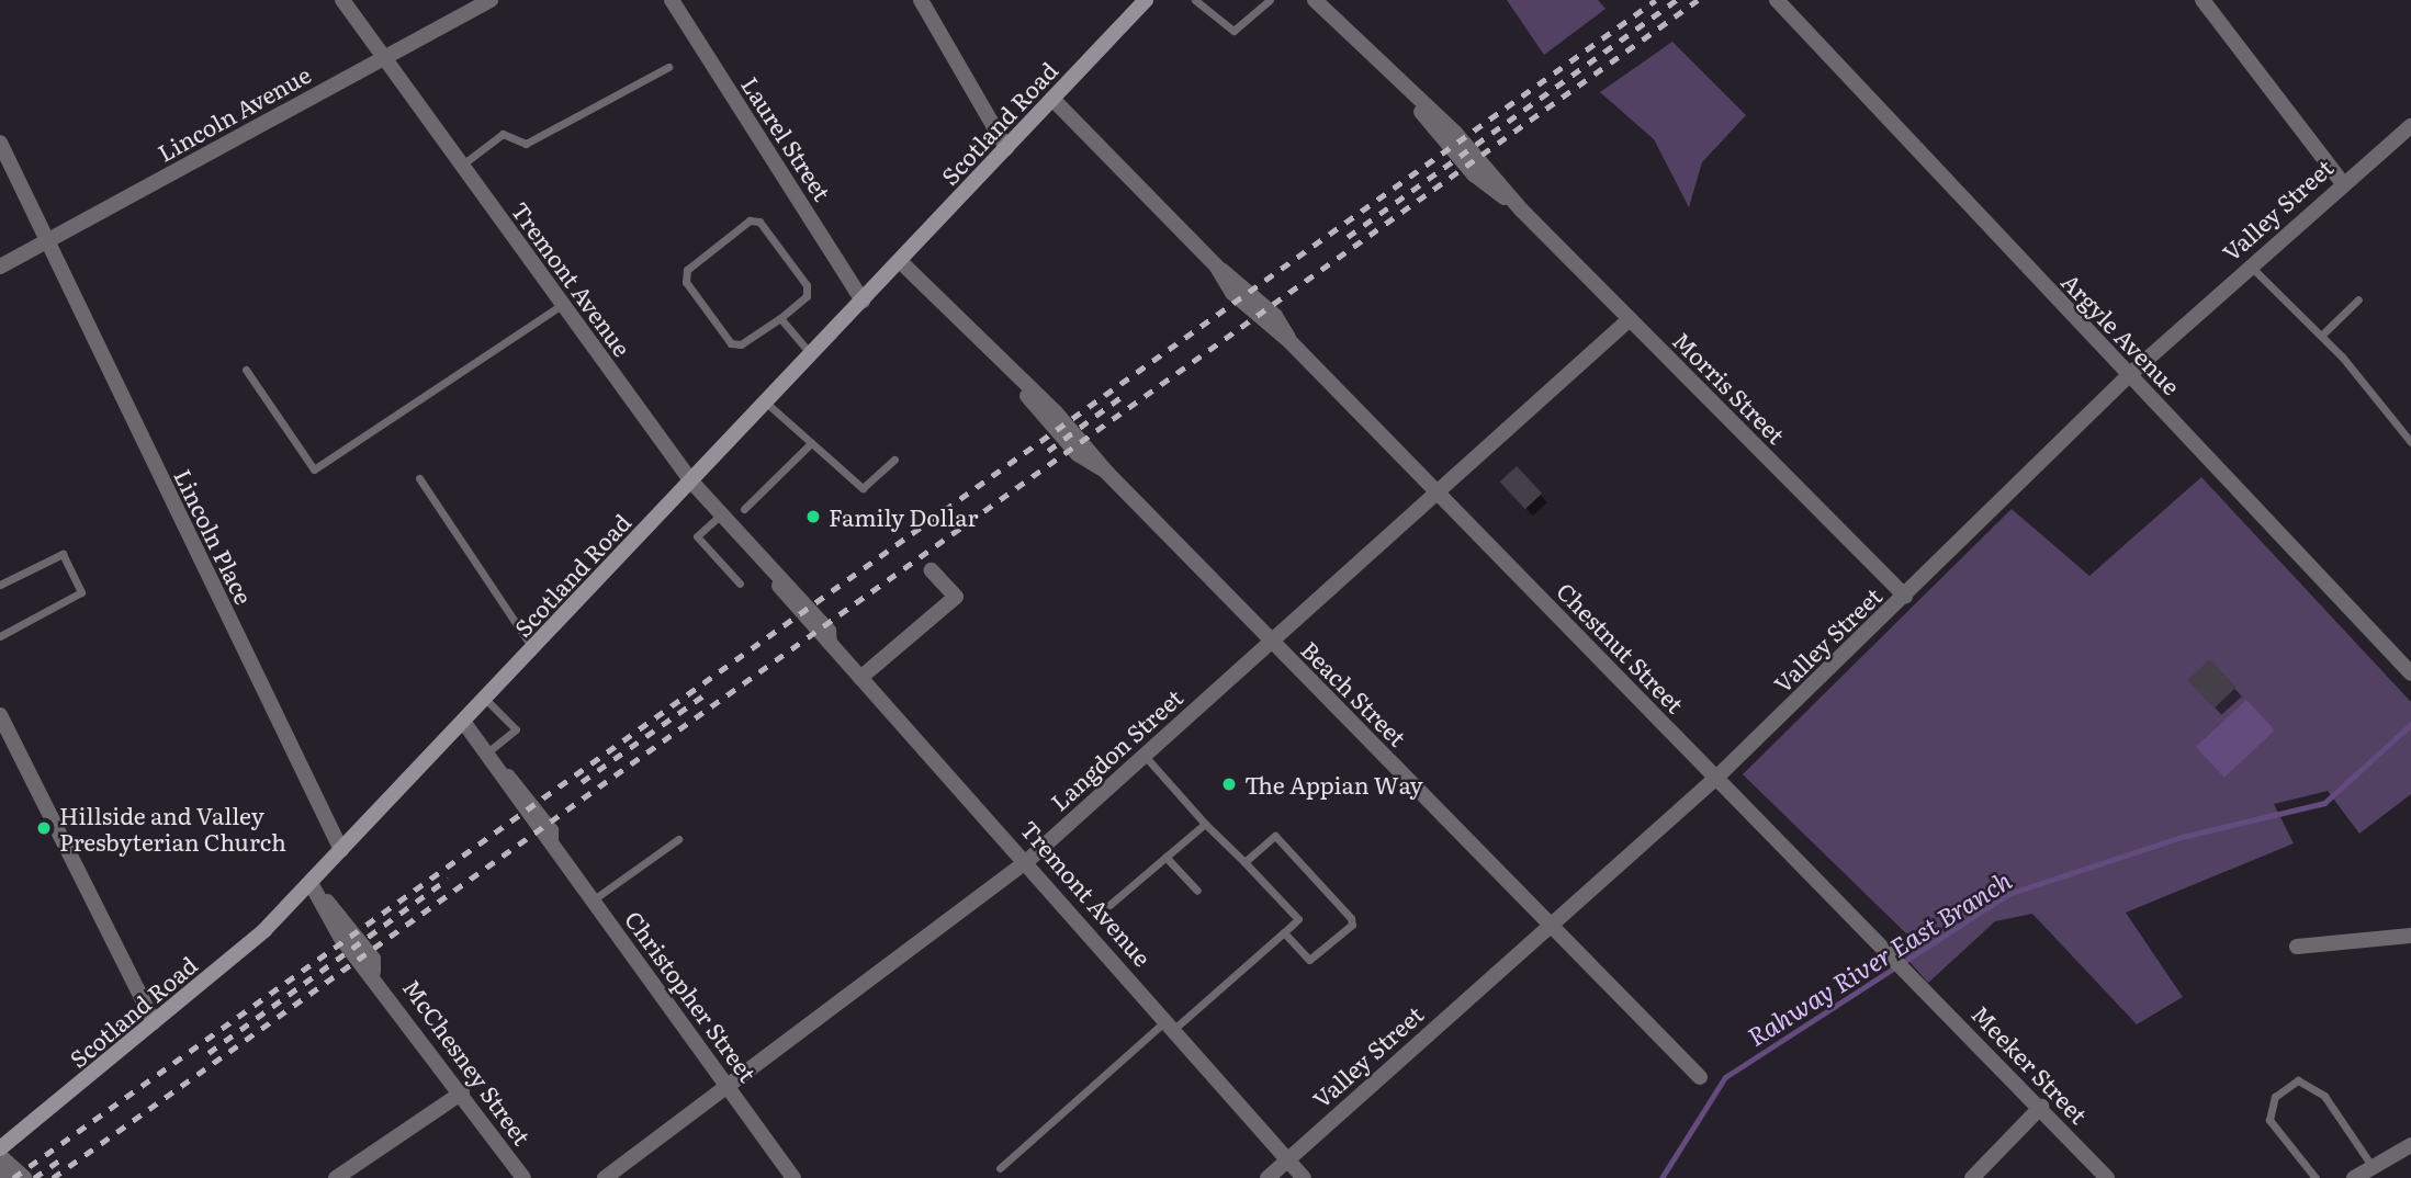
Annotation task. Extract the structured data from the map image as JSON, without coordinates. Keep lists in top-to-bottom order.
{
  "streets": {
    "main road": ["Scotland Road"],
    "street": [
      "Lincoln Avenue",
      "Laurel Street",
      "Valley Street",
      "Tremont Avenue",
      "Argyle Avenue",
      "Morris Street",
      "Lincoln Place",
      "Chestnut Street",
      "Beach Street",
      "Langdon Street",
      "Christopher Street",
      "McChesney Street",
      "Meeker Street"
    ]
  },
  "crossings": [
    ["Lincoln Avenue", "Tremont Avenue"],
    ["Lincoln Avenue", "Lincoln Place"],
    ["Scotland Road", "Laurel Street"],
    ["Scotland Road", "Tremont Avenue"],
    ["Scotland Road", "Lincoln Place"],
    ["Scotland Road", "Chestnut Street"],
    ["Scotland Road", "Beach Street"],
    ["Scotland Road", "Christopher Street"],
    ["Scotland Road", "McChesney Street"],
    ["Valley Street", "Tremont Avenue"],
    ["Valley Street", "Argyle Avenue"],
    ["Valley Street", "Morris Street"],
    ["Valley Street", "Chestnut Street"],
    ["Valley Street", "Beach Street"],
    ["Tremont Avenue", "Langdon Street"],
    ["Morris Street", "Langdon Street"],
    ["Chestnut Street", "Langdon Street"],
    ["Chestnut Street", "Meeker Street"],
    ["Beach Street", "Langdon Street"],
    ["Langdon Street", "Christopher Street"]
  ],
  "water": ["Rahway River East Branch"],
  "places": ["Family Dollar", "The Appian Way", "Hillside and Valley Presbyterian Church"]
}
